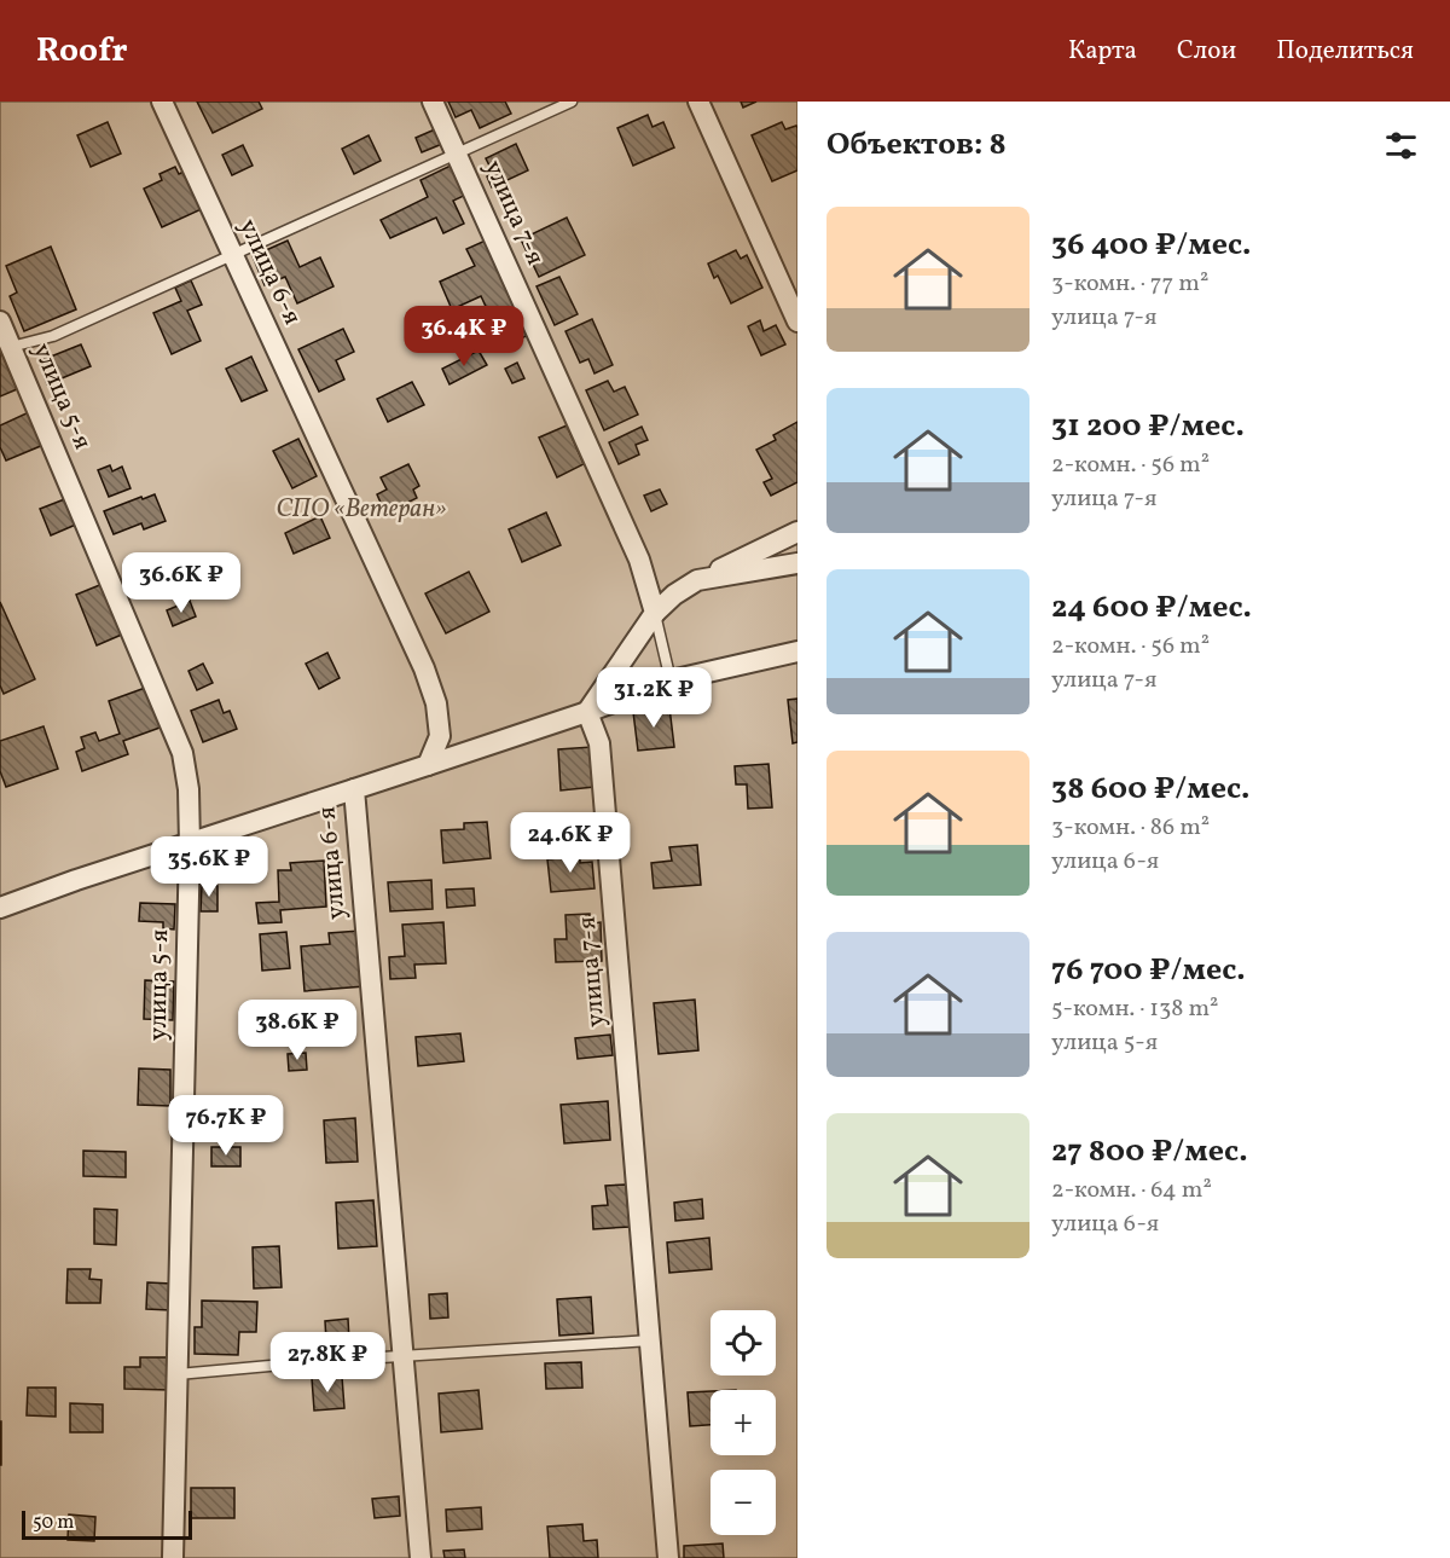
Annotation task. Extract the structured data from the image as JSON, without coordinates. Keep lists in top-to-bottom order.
{
  "streets": {
    "street": ["улица 7-я", "улица 6-я", "улица 5-я"]
  },
  "parks": ["СПО «Ветеран»"],
  "scale_bar": "50 m",
  "page": {
    "header": "Roofr",
    "nav": ["Карта", "Слои", "Поделиться"],
    "heading": "Объектов: 8",
    "list": [
      {
        "name": "36 400 ₽/мес.",
        "note": "3-комн. · 77 m² · улица 7-я"
      },
      {
        "name": "31 200 ₽/мес.",
        "note": "2-комн. · 56 m² · улица 7-я"
      },
      {
        "name": "24 600 ₽/мес.",
        "note": "2-комн. · 56 m² · улица 7-я"
      },
      {
        "name": "38 600 ₽/мес.",
        "note": "3-комн. · 86 m² · улица 6-я"
      },
      {
        "name": "76 700 ₽/мес.",
        "note": "5-комн. · 138 m² · улица 5-я"
      },
      {
        "name": "27 800 ₽/мес.",
        "note": "2-комн. · 64 m² · улица 6-я"
      }
    ],
    "price": [
      "36.4K ₽",
      "36.6K ₽",
      "31.2K ₽",
      "24.6K ₽",
      "35.6K ₽",
      "38.6K ₽",
      "76.7K ₽",
      "27.8K ₽"
    ],
    "map_buttons": ["+", "−"],
    "scale": "50 m"
  }
}
